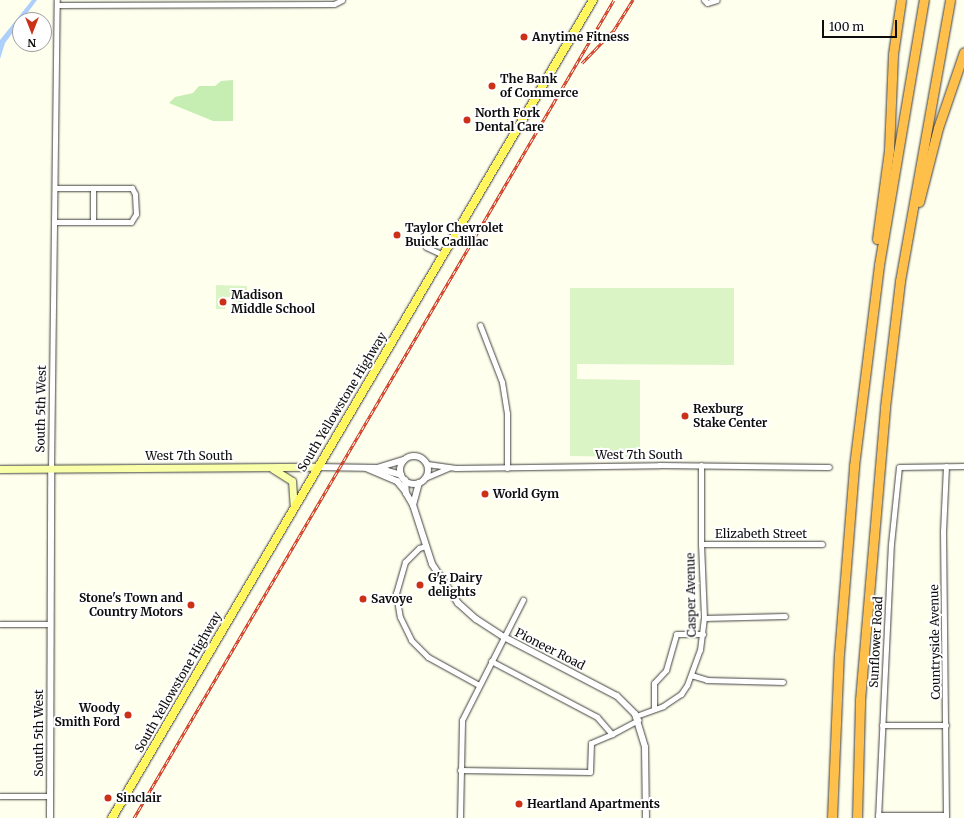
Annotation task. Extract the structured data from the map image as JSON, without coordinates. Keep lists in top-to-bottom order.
{
  "streets": {
    "main road": ["South Yellowstone Highway", "West 7th South"],
    "street": [
      "South 5th West",
      "Elizabeth Street",
      "Casper Avenue",
      "Sunflower Road",
      "Countryside Avenue",
      "Pioneer Road"
    ]
  },
  "crossings": [
    ["South Yellowstone Highway", "West 7th South"],
    ["South 5th West", "West 7th South"],
    ["West 7th South", "Casper Avenue"],
    ["West 7th South", "Pioneer Road"],
    ["Elizabeth Street", "Casper Avenue"],
    ["Casper Avenue", "Pioneer Road"],
    ["Sunflower Road", "Countryside Avenue"]
  ],
  "places": [
    "Anytime Fitness",
    "The Bank of Commerce",
    "North Fork Dental Care",
    "Taylor Chevrolet Buick Cadillac",
    "Madison Middle School",
    "Rexburg Stake Center",
    "World Gym",
    "G'g Dairy delights",
    "Savoye",
    "Stone's Town and Country Motors",
    "Woody Smith Ford",
    "Sinclair",
    "Heartland Apartments"
  ],
  "scale_bar": "100 m",
  "north": "bottom"
}
